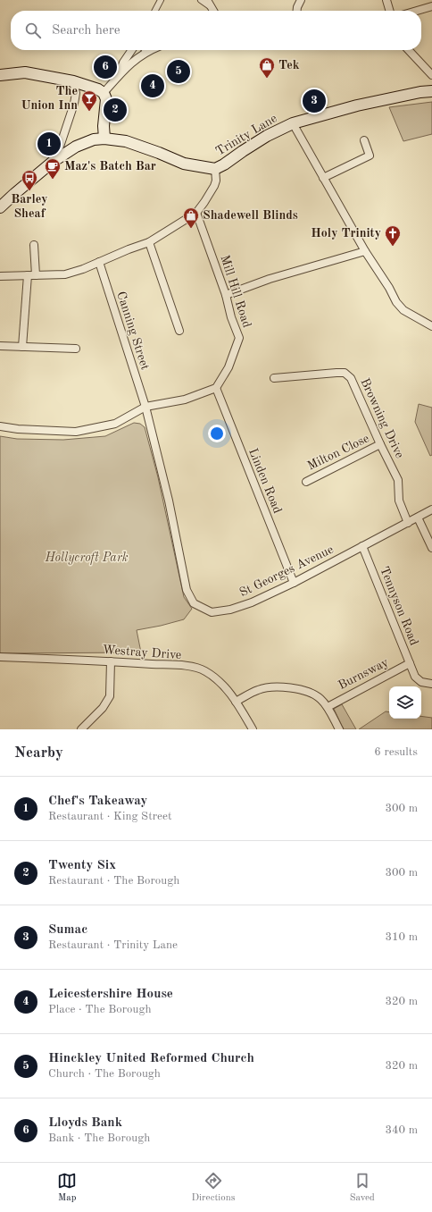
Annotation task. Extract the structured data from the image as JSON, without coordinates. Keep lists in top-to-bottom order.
{
  "streets": {
    "main road": ["Trinity Lane"],
    "street": [
      "Mill Hill Road",
      "Canning Street",
      "Browning Drive",
      "Milton Close",
      "Linden Road",
      "St Georges Avenue",
      "Tennyson Road",
      "Westray Drive",
      "Burnsway"
    ]
  },
  "crossings": [
    ["Trinity Lane", "Mill Hill Road"],
    ["Trinity Lane", "Canning Street"],
    ["Mill Hill Road", "Linden Road"],
    ["Canning Street", "St Georges Avenue"],
    ["Browning Drive", "Milton Close"],
    ["Browning Drive", "St Georges Avenue"],
    ["Linden Road", "St Georges Avenue"],
    ["St Georges Avenue", "Tennyson Road"],
    ["Tennyson Road", "Burnsway"]
  ],
  "parks": ["Hollycroft Park"],
  "places": {
    "shop": ["Tek", "Shadewell Blinds"],
    "bar": ["The Union Inn"],
    "cafe": ["Maz's Batch Bar"],
    "bus stop": ["Barley Sheaf"],
    "church": ["Holy Trinity"]
  },
  "page": {
    "search": "Search here",
    "pins": [
      "6",
      "5",
      "4",
      "3",
      "2",
      "1"
    ],
    "heading": ["Nearby", "6 results"],
    "list": [
      {
        "mark": "1",
        "name": "Chef's Takeaway",
        "note": "Restaurant · King Street",
        "value": "300 m"
      },
      {
        "mark": "2",
        "name": "Twenty Six",
        "note": "Restaurant · The Borough",
        "value": "300 m"
      },
      {
        "mark": "3",
        "name": "Sumac",
        "note": "Restaurant · Trinity Lane",
        "value": "310 m"
      },
      {
        "mark": "4",
        "name": "Leicestershire House",
        "note": "Place · The Borough",
        "value": "320 m"
      },
      {
        "mark": "5",
        "name": "Hinckley United Reformed Church",
        "note": "Church · The Borough",
        "value": "320 m"
      },
      {
        "mark": "6",
        "name": "Lloyds Bank",
        "note": "Bank · The Borough",
        "value": "340 m"
      }
    ],
    "nav": ["Map", "Directions", "Saved"]
  }
}
